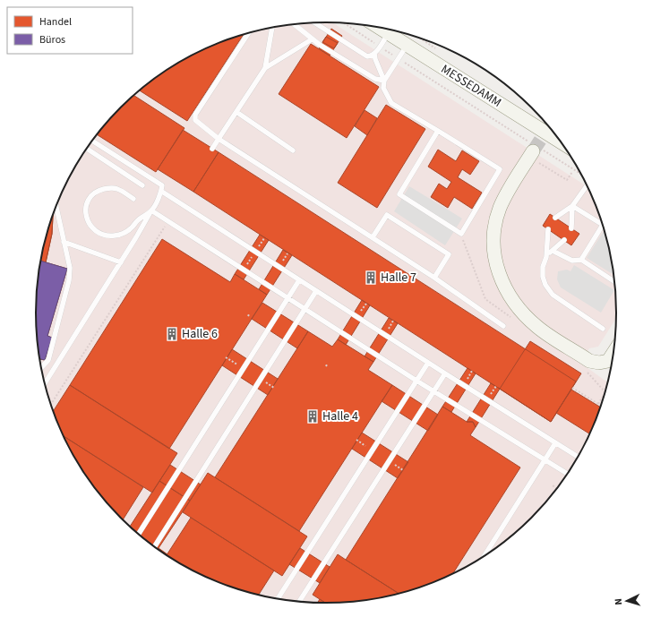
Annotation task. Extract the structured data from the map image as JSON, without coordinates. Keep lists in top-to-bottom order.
{
  "streets": {
    "main road": ["MESSEDAMM"]
  },
  "places": {
    "building": ["Halle 7", "Halle 6", "Halle 4"]
  },
  "legend": ["Handel", "Büros"],
  "north": "left"
}
